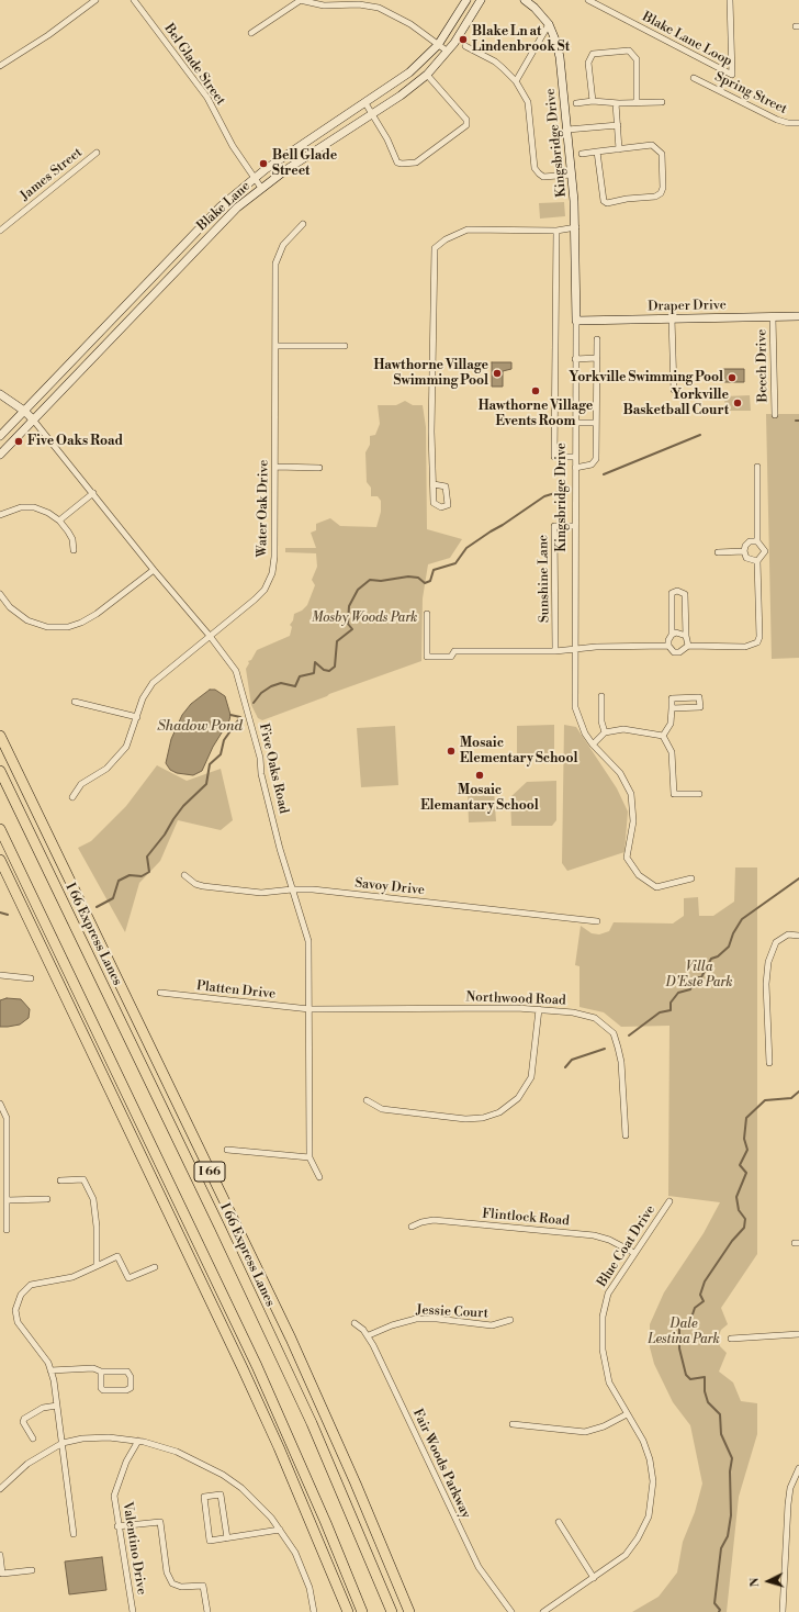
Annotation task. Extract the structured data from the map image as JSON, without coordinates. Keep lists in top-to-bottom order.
{
  "streets": {
    "highway": ["I 66 Express Lanes", "I 66"],
    "main road": [
      "Kingsbridge Drive",
      "Blake Lane",
      "Draper Drive",
      "Five Oaks Road"
    ],
    "street": [
      "Blake Lane Loop",
      "Bel Glade Street",
      "Spring Street",
      "James Street",
      "Beech Drive",
      "Water Oak Drive",
      "Sunshine Lane",
      "Savoy Drive",
      "Platten Drive",
      "Northwood Road",
      "Flintlock Road",
      "Blue Coat Drive",
      "Jessie Court",
      "Fair Woods Parkway",
      "Valentino Drive"
    ]
  },
  "crossings": [
    ["Bel Glade Street", "Blake Lane"],
    ["Kingsbridge Drive", "Draper Drive"],
    ["Kingsbridge Drive", "Sunshine Lane"],
    ["Blake Lane", "Five Oaks Road"],
    ["Draper Drive", "Beech Drive"],
    ["Water Oak Drive", "Five Oaks Road"],
    ["Five Oaks Road", "Savoy Drive"],
    ["Five Oaks Road", "Platten Drive"],
    ["Five Oaks Road", "Northwood Road"],
    ["Platten Drive", "Northwood Road"],
    ["Flintlock Road", "Blue Coat Drive"],
    ["Jessie Court", "Fair Woods Parkway"]
  ],
  "water": ["Shadow Pond"],
  "parks": ["Mosby Woods Park", "Villa D'Este Park", "Dale Lestina Park"],
  "places": [
    "Blake Ln at Lindenbrook St",
    "Bell Glade Street",
    "Hawthorne Village Swimming Pool",
    "Yorkville Swimming Pool",
    "Hawthorne Village Events Room",
    "Yorkville Basketball Court",
    "Five Oaks Road",
    "Mosaic Elementary School",
    "Mosaic Elemantary School"
  ],
  "north": "left"
}
